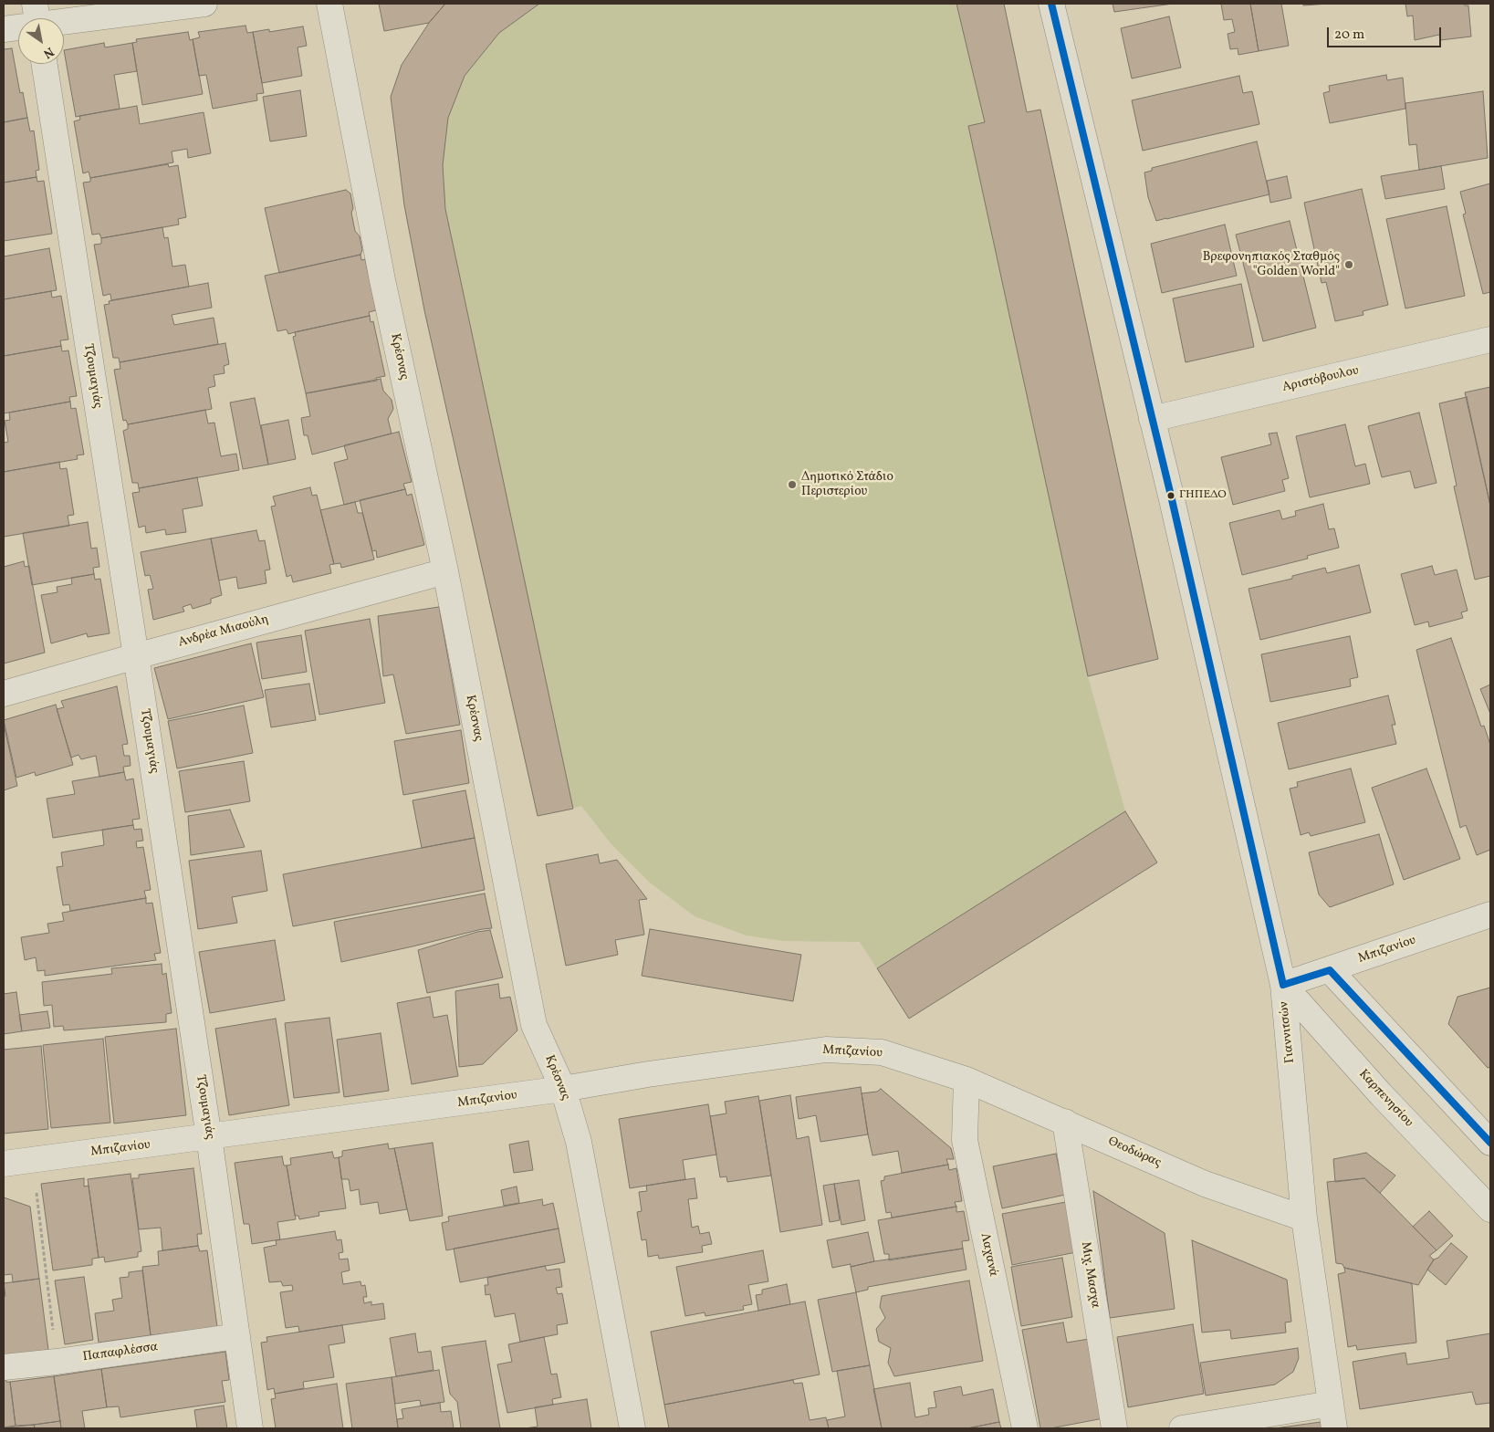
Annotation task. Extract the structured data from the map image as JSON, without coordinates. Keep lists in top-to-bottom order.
{
  "streets": {
    "street": [
      "Κρέσνας",
      "Τζουμαγιάς",
      "Αριστόβουλου",
      "Ανδρέα Μιαούλη",
      "Μπιζανίου",
      "Γιαννιτσών",
      "Καρπενησίου",
      "Θεοδώρας",
      "Λαχανά",
      "Μιχ. Μασχα",
      "Παπαφλέσσα"
    ]
  },
  "crossings": [
    ["Κρέσνας", "Ανδρέα Μιαούλη"],
    ["Κρέσνας", "Μπιζανίου"],
    ["Τζουμαγιάς", "Ανδρέα Μιαούλη"],
    ["Τζουμαγιάς", "Μπιζανίου"],
    ["Τζουμαγιάς", "Παπαφλέσσα"],
    ["Αριστόβουλου", "Γιαννιτσών"],
    ["Μπιζανίου", "Γιαννιτσών"],
    ["Μπιζανίου", "Καρπενησίου"],
    ["Μπιζανίου", "Θεοδώρας"],
    ["Μπιζανίου", "Λαχανά"],
    ["Γιαννιτσών", "Καρπενησίου"],
    ["Γιαννιτσών", "Θεοδώρας"],
    ["Θεοδώρας", "Λαχανά"],
    ["Θεοδώρας", "Μιχ. Μασχα"]
  ],
  "places": ["Βρεφονηπιακός Σταθμός \"Golden World\"", "Δημοτικό Στάδιο Περιστερίου", "ΓΗΠΕΔΟ"],
  "scale_bar": "20 m",
  "north": "bottom right"
}
